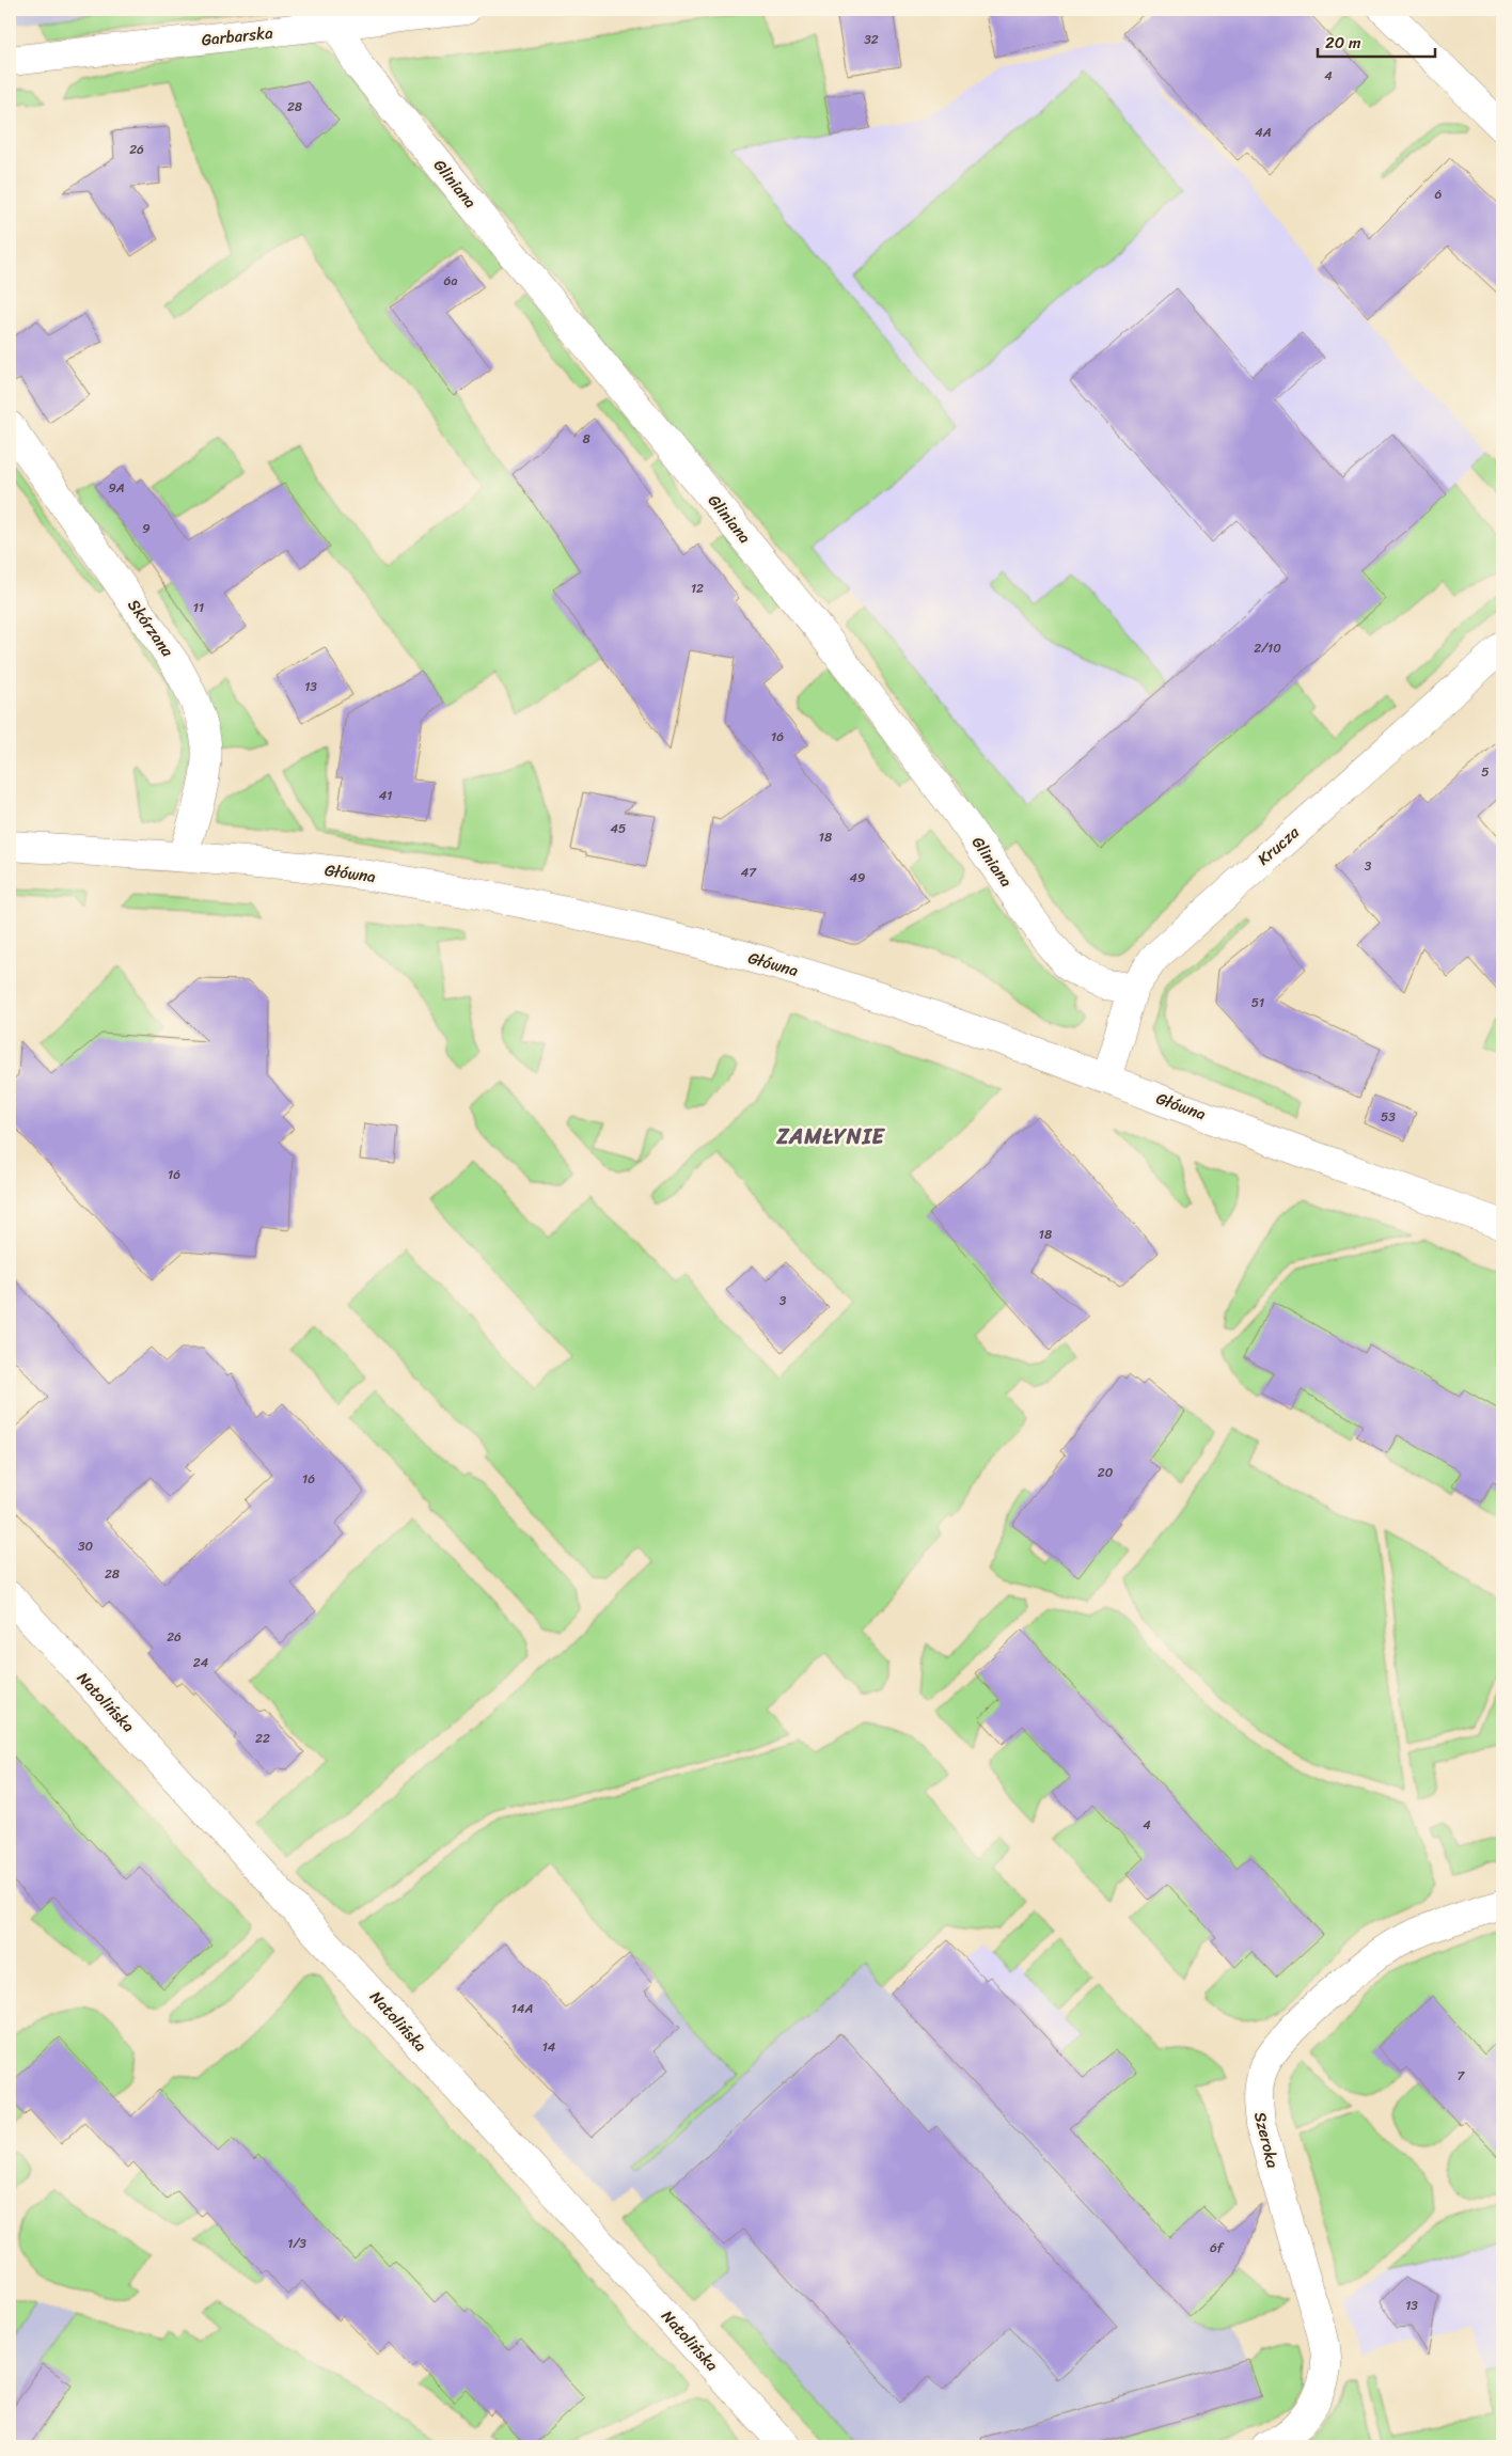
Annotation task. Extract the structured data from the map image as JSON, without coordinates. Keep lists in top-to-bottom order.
{
  "streets": {
    "street": [
      "Garbarska",
      "Gliniana",
      "Skórzana",
      "Krucza",
      "Główna",
      "Natolińska",
      "Szeroka"
    ]
  },
  "crossings": [
    ["Garbarska", "Gliniana"],
    ["Gliniana", "Krucza"],
    ["Skórzana", "Główna"],
    ["Krucza", "Główna"]
  ],
  "districts": ["ZAMŁYNIE"],
  "house_numbers": [
    "32",
    "4",
    "28",
    "4A",
    "26",
    "6",
    "6a",
    "8",
    "9A",
    "9",
    "12",
    "11",
    "2/10",
    "13",
    "16",
    "5",
    "41",
    "45",
    "18",
    "3",
    "47",
    "49",
    "51",
    "53",
    "16",
    "18",
    "3",
    "20",
    "16",
    "30",
    "28",
    "26",
    "24",
    "22",
    "4",
    "14A",
    "14",
    "7",
    "1/3",
    "6f",
    "13"
  ],
  "scale_bar": "20 m"
}
